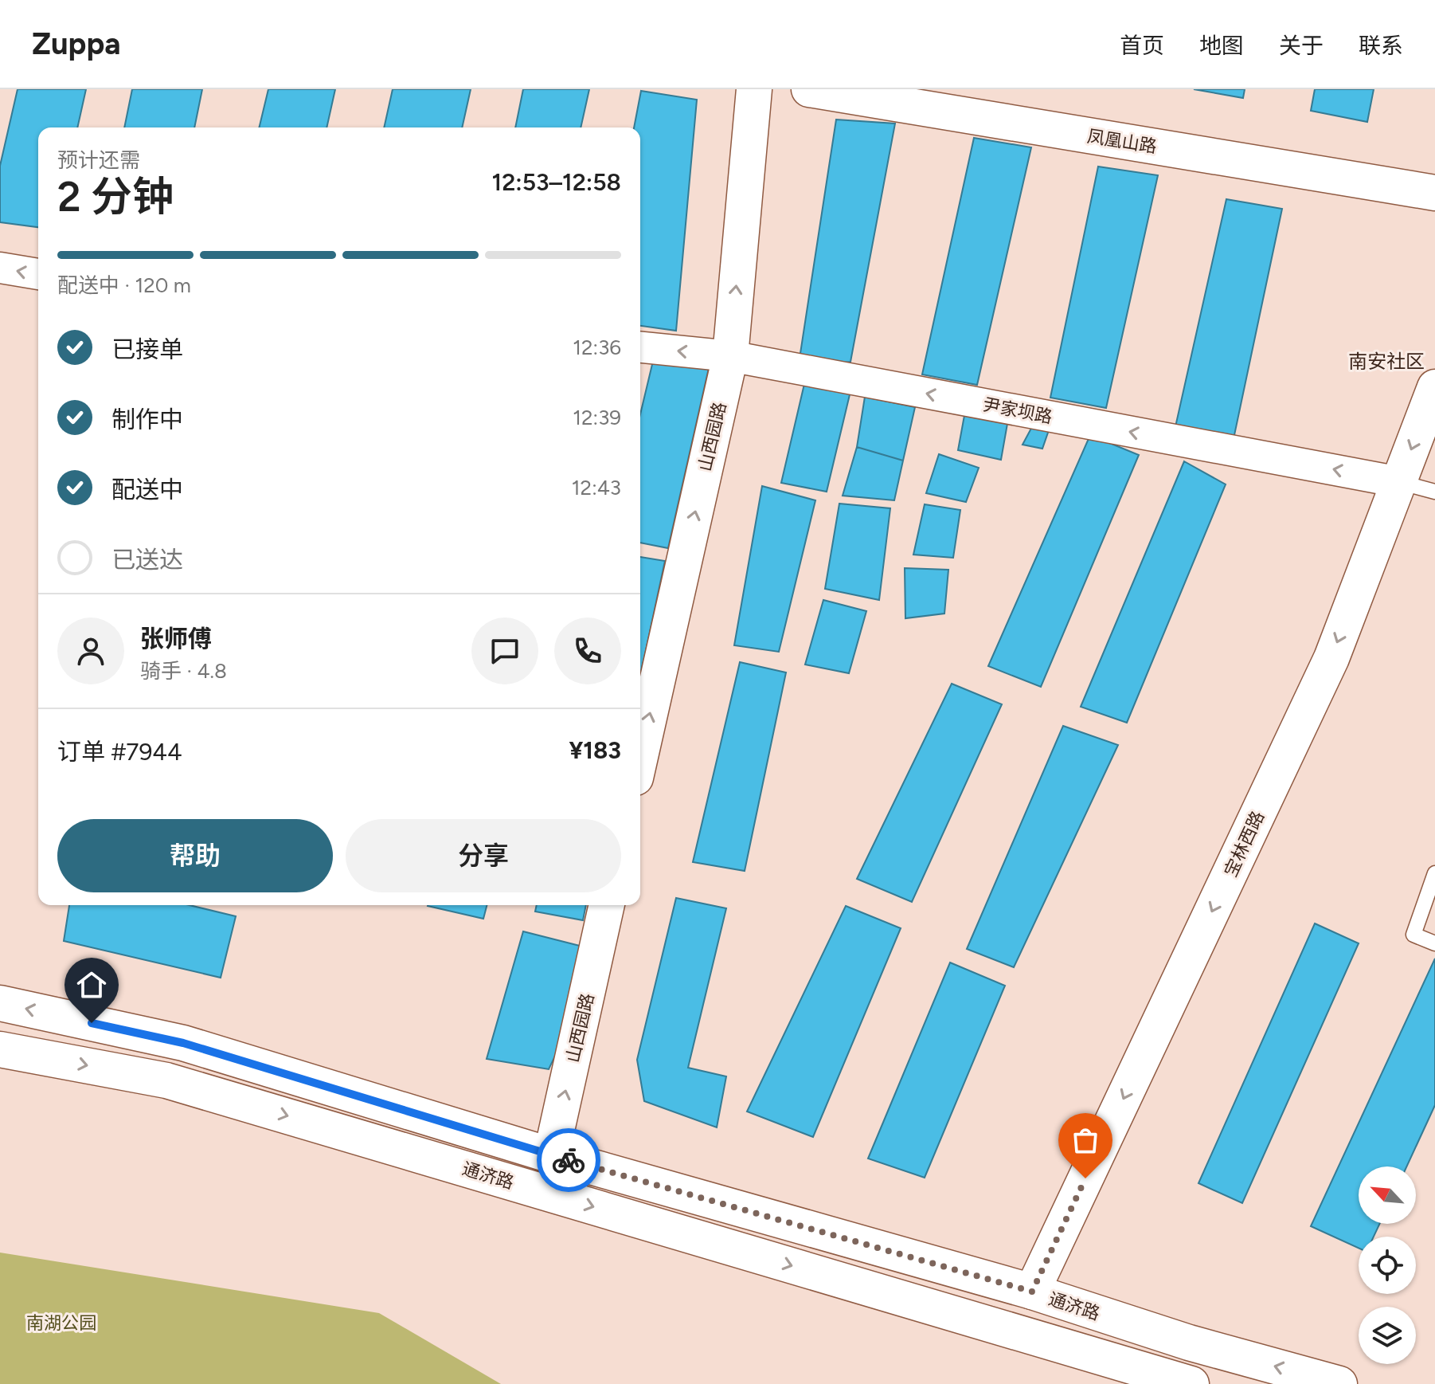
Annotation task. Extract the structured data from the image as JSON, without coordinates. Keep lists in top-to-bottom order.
{
  "streets": {
    "main road": [
      "凤凰山路",
      "山西园路",
      "宝林西路",
      "通济路"
    ],
    "street": ["尹家坝路"]
  },
  "crossings": [
    ["尹家坝路", "山西园路"],
    ["尹家坝路", "宝林西路"],
    ["山西园路", "通济路"],
    ["宝林西路", "通济路"]
  ],
  "one_way": ["尹家坝路", "山西园路", "宝林西路"],
  "districts": ["南安社区"],
  "parks": ["南湖公园"],
  "north": "top left",
  "page": {
    "header": "Zuppa",
    "nav": [
      "首页",
      "地图",
      "关于",
      "联系"
    ],
    "heading": ["2 分钟", "预计还需", "12:53–12:58"],
    "panel": [
      "张师傅",
      "骑手 · 4.8",
      "订单 #7944",
      "¥183"
    ],
    "bar": "配送中 · 120 m",
    "list": [
      ["已接单", "12:36"],
      ["制作中", "12:39"],
      ["配送中", "12:43"],
      "已送达"
    ],
    "buttons": ["帮助", "分享"]
  }
}
